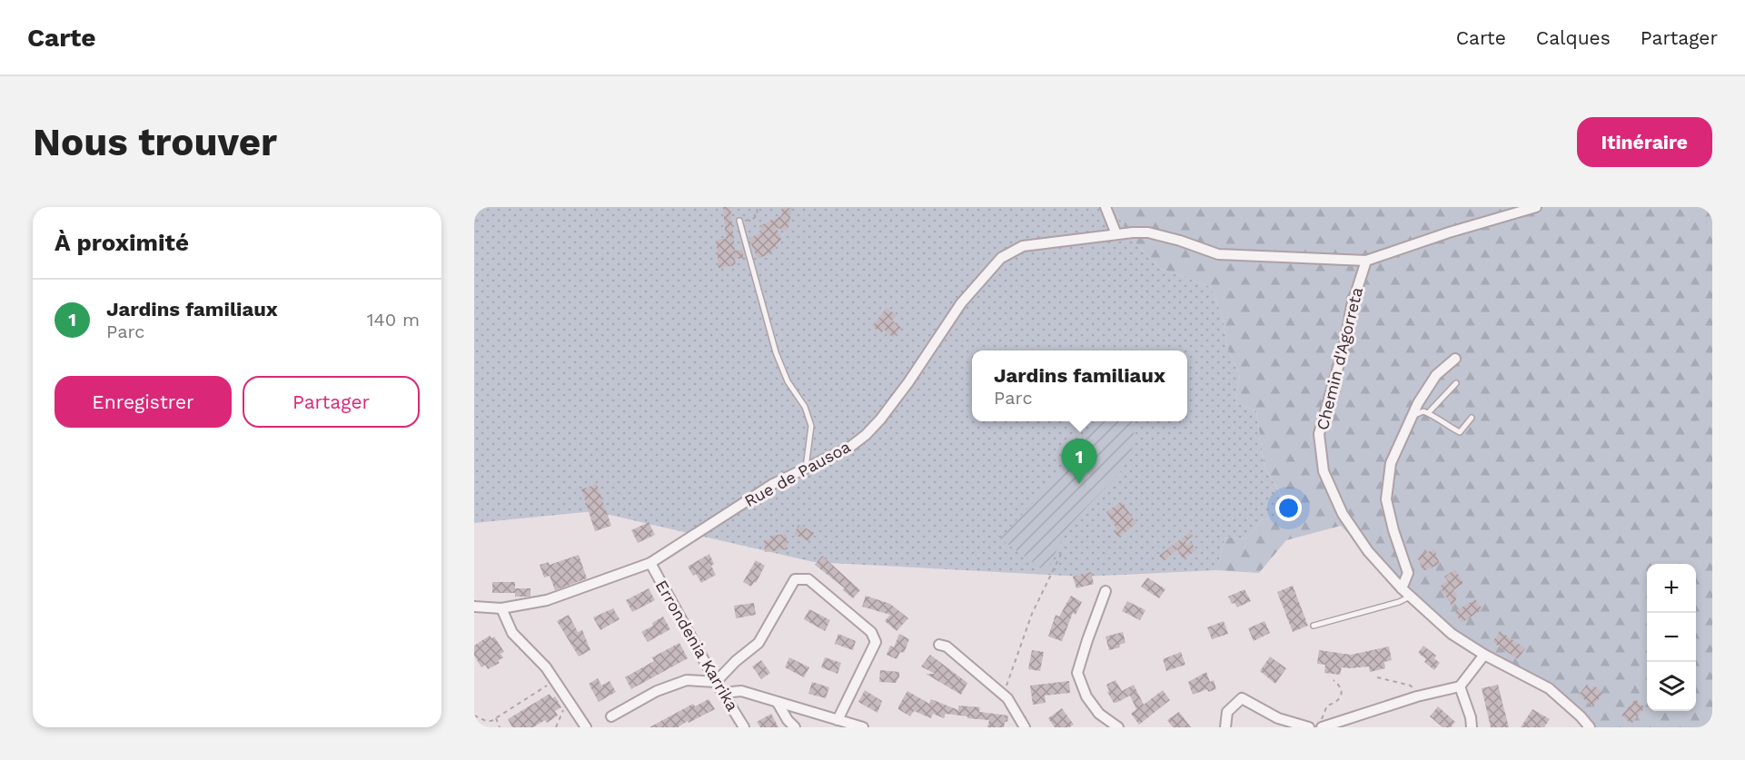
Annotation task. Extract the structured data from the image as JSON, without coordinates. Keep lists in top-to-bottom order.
{
  "streets": {
    "street": ["Chemin d'Agorreta", "Rue de Pausoa", "Errondenia Karrika"]
  },
  "crossings": [
    ["Chemin d'Agorreta", "Rue de Pausoa"],
    ["Rue de Pausoa", "Errondenia Karrika"]
  ],
  "page": {
    "header": "Carte",
    "nav": ["Carte", "Calques", "Partager"],
    "buttons": [
      "Itinéraire",
      ["Enregistrer", "Partager"]
    ],
    "title": "Nous trouver",
    "heading": "À proximité",
    "list": [
      {
        "mark": "1",
        "name": "Jardins familiaux",
        "note": "Parc",
        "value": "140 m"
      }
    ],
    "popup": ["Jardins familiaux", "Parc"],
    "pins": "1",
    "map_buttons": ["+", "−"]
  }
}
